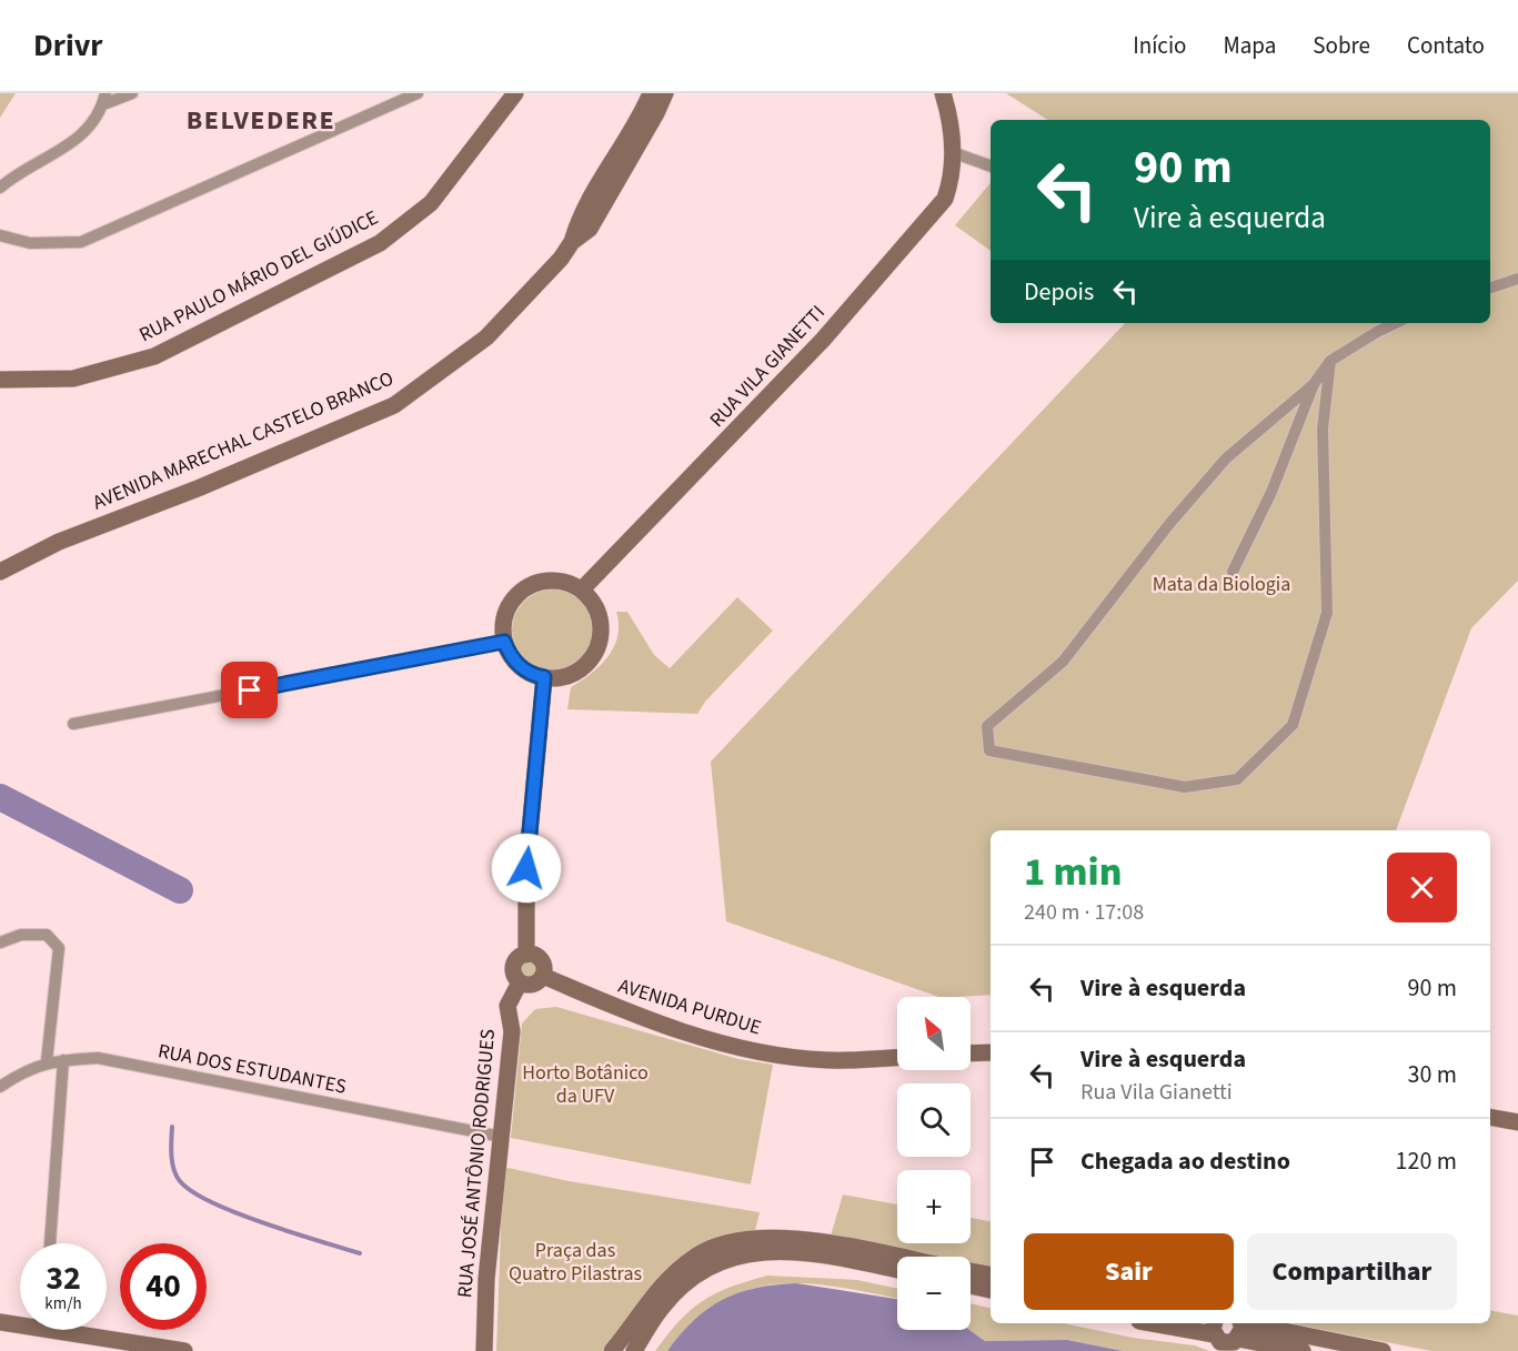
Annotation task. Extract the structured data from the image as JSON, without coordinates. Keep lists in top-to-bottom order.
{
  "streets": {
    "street": [
      "RUA PAULO MÁRIO DEL GIÚDICE",
      "RUA VILA GIANETTI",
      "AVENIDA MARECHAL CASTELO BRANCO",
      "AVENIDA PURDUE",
      "RUA DOS ESTUDANTES",
      "RUA JOSÉ ANTÔNIO RODRIGUES"
    ]
  },
  "crossings": [
    ["AVENIDA PURDUE", "RUA JOSÉ ANTÔNIO RODRIGUES"],
    ["RUA DOS ESTUDANTES", "RUA JOSÉ ANTÔNIO RODRIGUES"]
  ],
  "districts": ["BELVEDERE"],
  "parks": ["Mata da Biologia", "Horto Botânico da UFV", "Praça das Quatro Pilastras"],
  "north": "top left",
  "page": {
    "header": "Drivr",
    "nav": [
      "Início",
      "Mapa",
      "Sobre",
      "Contato"
    ],
    "turn": ["90 m", "Vire à esquerda"],
    "then": "Depois",
    "heading": ["1 min", "240 m · 17:08"],
    "list": [
      {
        "name": "Vire à esquerda",
        "value": "90 m"
      },
      {
        "name": "Vire à esquerda",
        "note": "Rua Vila Gianetti",
        "value": "30 m"
      },
      {
        "name": "Chegada ao destino",
        "value": "120 m"
      }
    ],
    "map_buttons": ["+", "−"],
    "buttons": ["Sair", "Compartilhar"],
    "speed": "32 km/h",
    "limit": "40"
  }
}
